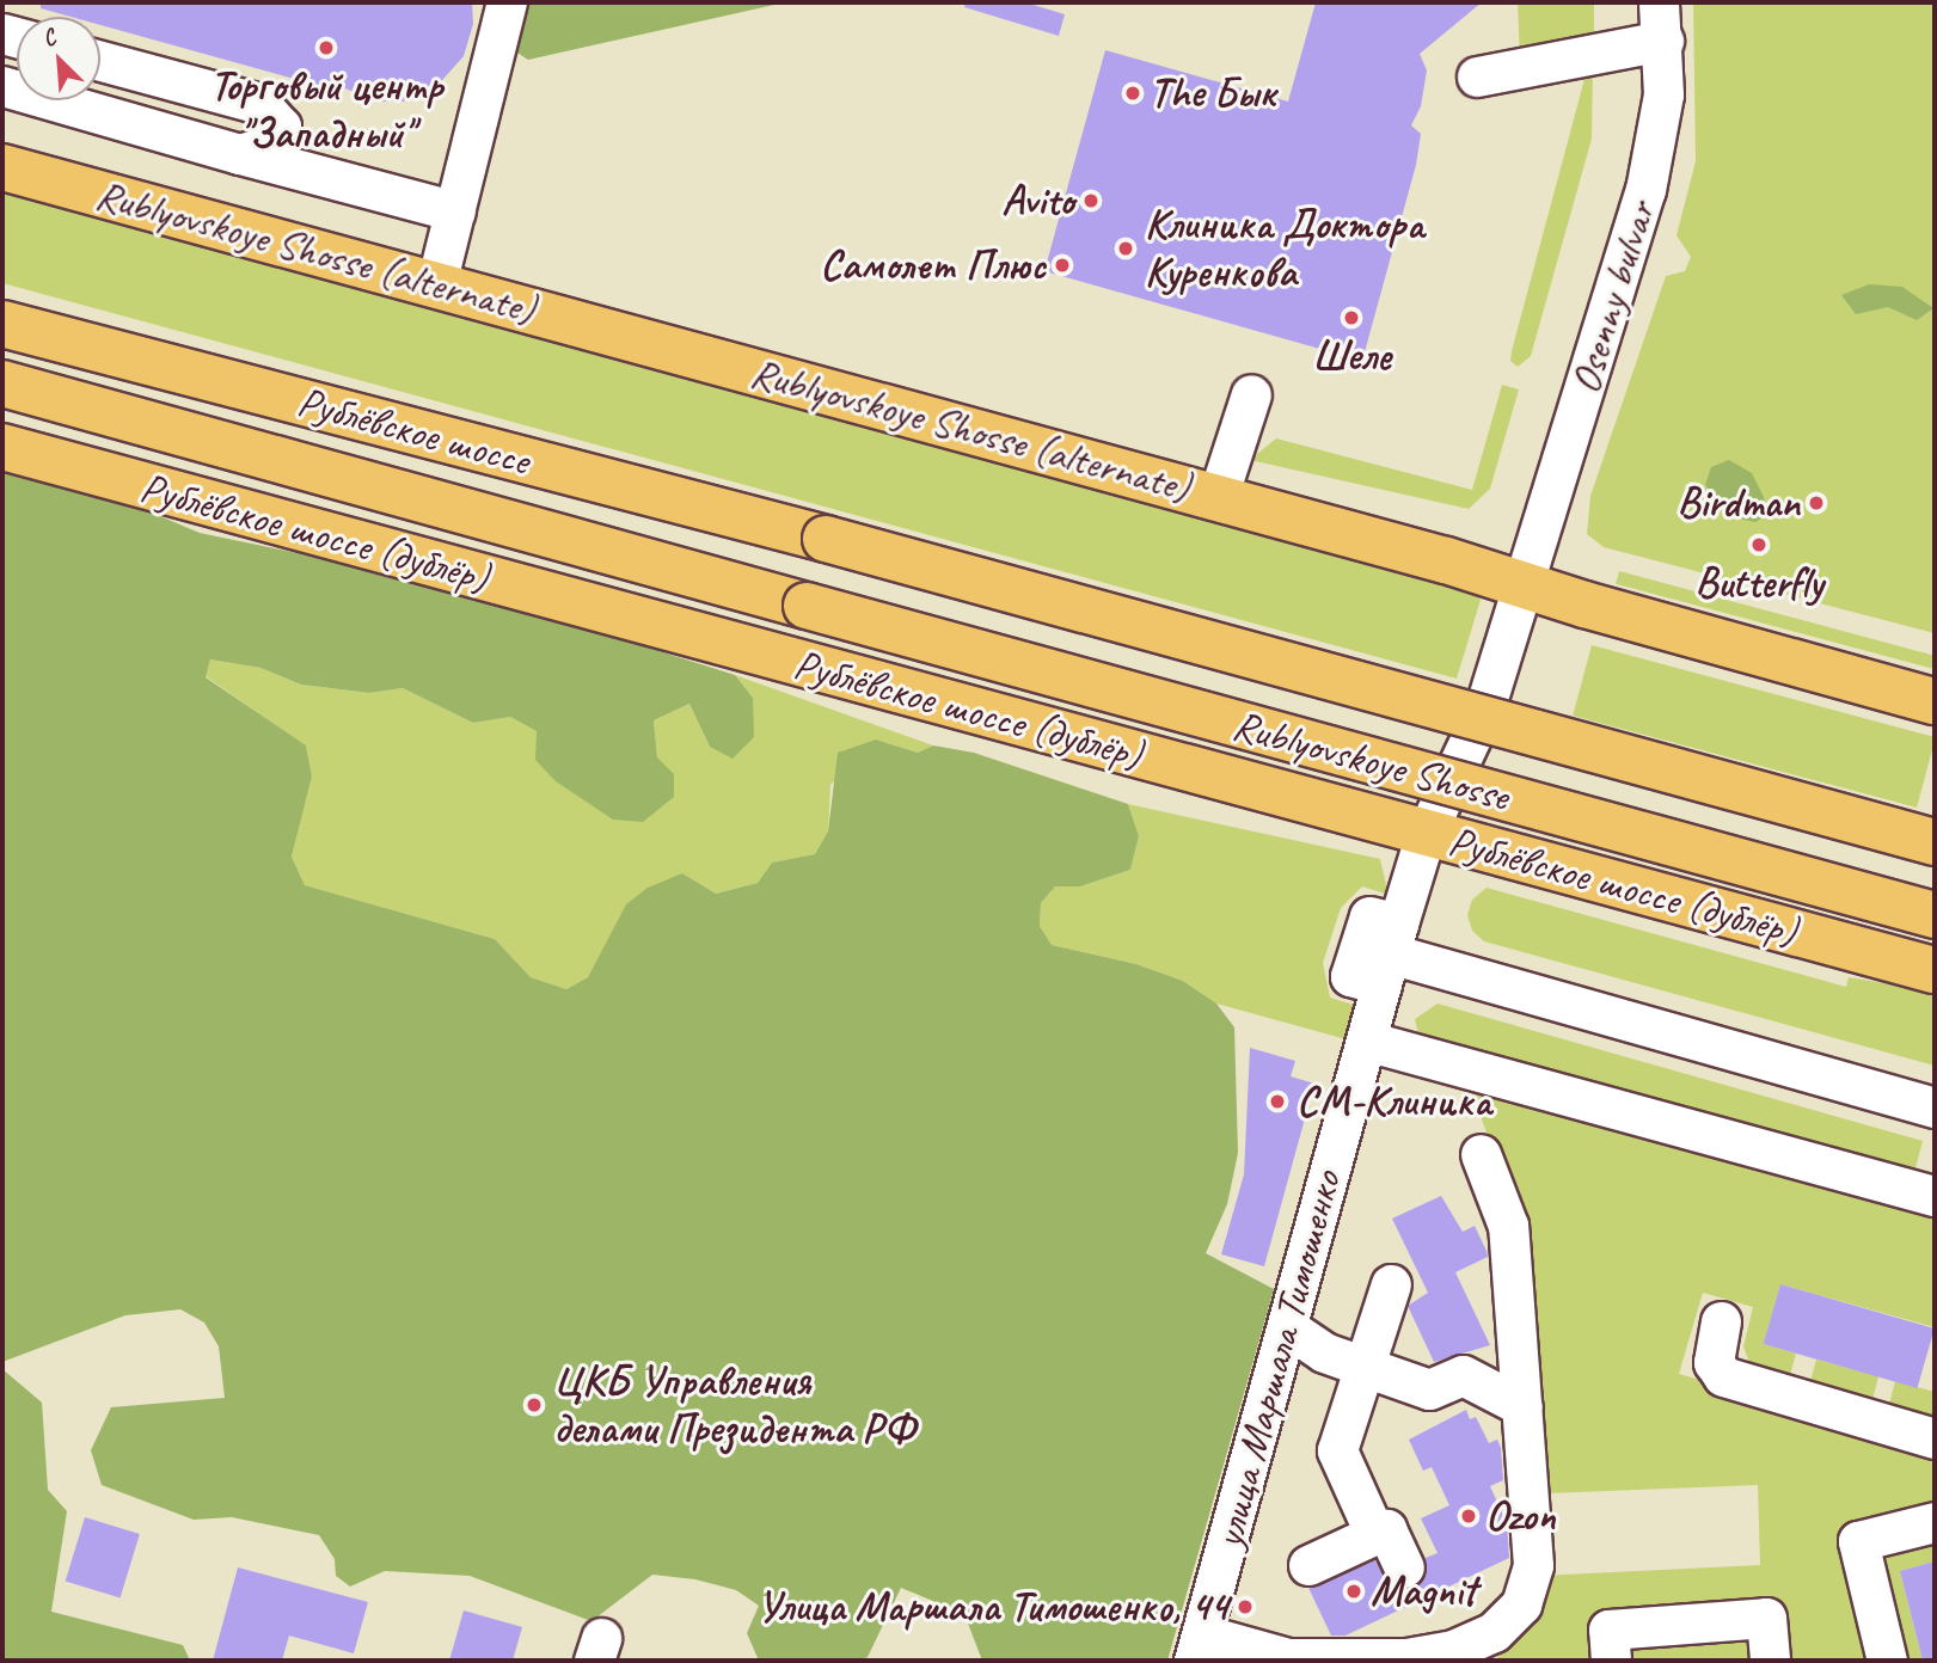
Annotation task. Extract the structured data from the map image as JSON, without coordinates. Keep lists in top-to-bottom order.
{
  "streets": {
    "main road": [
      "Rublyovskoye Shosse (alternate)",
      "Рублёвское шоссе",
      "Рублёвское шоссе (дублёр)",
      "Rublyovskoye Shosse"
    ],
    "street": ["Osenny bulvar", "улица Маршала Тимошенко"]
  },
  "crossings": [
    ["Rublyovskoye Shosse (alternate)", "Osenny bulvar"],
    ["Rublyovskoye Shosse (alternate)", "улица Маршала Тимошенко"],
    ["Osenny bulvar", "улица Маршала Тимошенко"],
    ["Рублёвское шоссе", "Rublyovskoye Shosse"],
    ["Рублёвское шоссе (дублёр)", "улица Маршала Тимошенко"]
  ],
  "places": [
    "Торговый центр \"Западный\"",
    "The Бык",
    "Avito",
    "Клиника Доктора Куренкова",
    "Самолет Плюс",
    "Шеле",
    "Birdman",
    "Butterfly",
    "СМ-Клиника",
    "ЦКБ Управления делами Президента РФ",
    "Ozon",
    "Magnit",
    "Улица Маршала Тимошенко, 44"
  ],
  "north": "top left"
}
